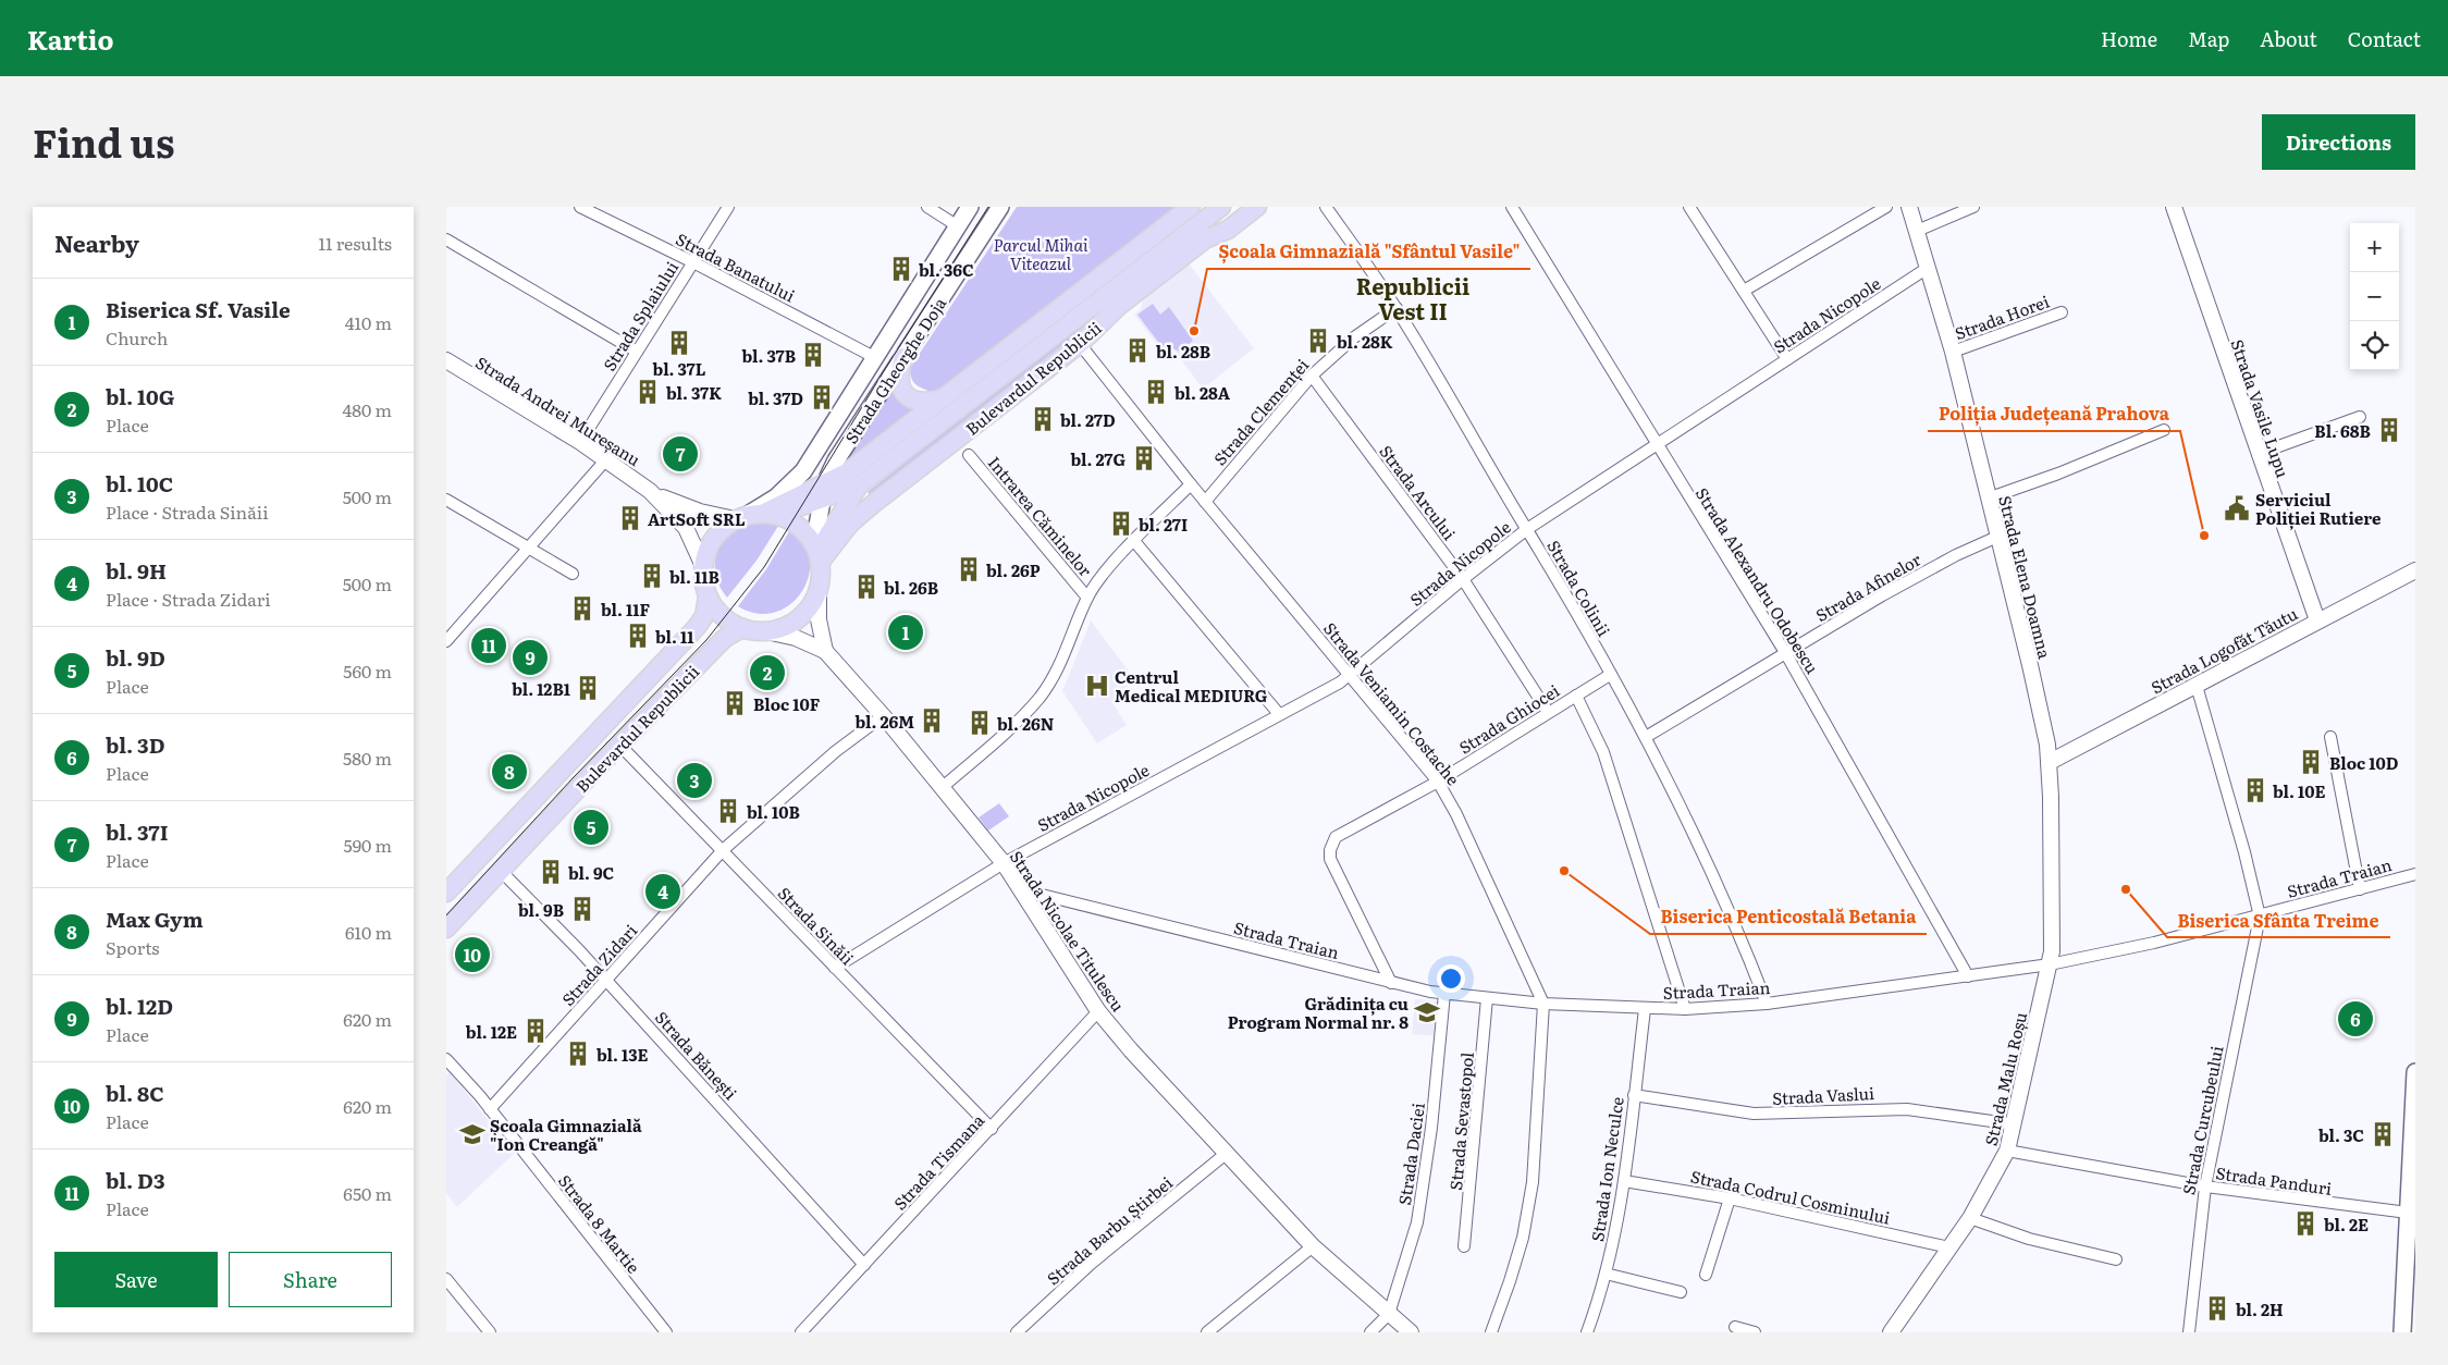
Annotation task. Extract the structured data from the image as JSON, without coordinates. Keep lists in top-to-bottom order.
{
  "streets": {
    "main road": ["Strada Gheorghe Doja", "Bulevardul Republicii"],
    "street": [
      "Strada Banatului",
      "Strada Nicopole",
      "Strada Splaiului",
      "Strada Horei",
      "Strada Vasile Lupu",
      "Strada Andrei Mureșanu",
      "Strada Clemenței",
      "Strada Arcului",
      "Intrarea Căminelor",
      "Strada Elena Doamna",
      "Strada Alexandru Odobescu",
      "Strada Afinelor",
      "Strada Colinii",
      "Strada Logofăt Tăutu",
      "Strada Veniamin Costache",
      "Strada Ghiocei",
      "Strada Traian",
      "Strada Sinăii",
      "Strada Nicolae Titulescu",
      "Strada Zidari",
      "Strada Bănești",
      "Strada Malu Roșu",
      "Strada Vaslui",
      "Strada Curcubeului",
      "Strada Sevastopol",
      "Strada Daciei",
      "Strada Tismana",
      "Strada Ion Neculce",
      "Strada Panduri",
      "Strada Codrul Cosminului",
      "Strada 8 Martie",
      "Strada Barbu Știrbei"
    ]
  },
  "crossings": [
    ["Strada Banatului", "Strada Splaiului"],
    ["Strada Banatului", "Strada Gheorghe Doja"],
    ["Strada Nicopole", "Strada Arcului"],
    ["Strada Nicopole", "Strada Elena Doamna"],
    ["Strada Nicopole", "Strada Alexandru Odobescu"],
    ["Strada Nicopole", "Strada Colinii"],
    ["Strada Nicopole", "Strada Veniamin Costache"],
    ["Strada Nicopole", "Strada Sinăii"],
    ["Strada Nicopole", "Strada Nicolae Titulescu"],
    ["Strada Splaiului", "Strada Andrei Mureșanu"],
    ["Strada Horei", "Strada Elena Doamna"],
    ["Strada Gheorghe Doja", "Bulevardul Republicii"],
    ["Strada Gheorghe Doja", "Strada Andrei Mureșanu"],
    ["Strada Gheorghe Doja", "Strada Nicolae Titulescu"],
    ["Bulevardul Republicii", "Strada Andrei Mureșanu"],
    ["Bulevardul Republicii", "Strada Veniamin Costache"],
    ["Bulevardul Republicii", "Strada Sinăii"],
    ["Bulevardul Republicii", "Strada Nicolae Titulescu"],
    ["Bulevardul Republicii", "Strada Bănești"],
    ["Strada Vasile Lupu", "Strada Logofăt Tăutu"],
    ["Strada Andrei Mureșanu", "Strada Nicolae Titulescu"],
    ["Strada Clemenței", "Strada Arcului"],
    ["Strada Clemenței", "Strada Colinii"],
    ["Strada Clemenței", "Strada Veniamin Costache"],
    ["Strada Arcului", "Strada Ghiocei"],
    ["Strada Elena Doamna", "Strada Afinelor"],
    ["Strada Elena Doamna", "Strada Logofăt Tăutu"],
    ["Strada Elena Doamna", "Strada Traian"],
    ["Strada Elena Doamna", "Strada Malu Roșu"],
    ["Strada Alexandru Odobescu", "Strada Afinelor"],
    ["Strada Alexandru Odobescu", "Strada Traian"],
    ["Strada Afinelor", "Strada Colinii"],
    ["Strada Colinii", "Strada Ghiocei"],
    ["Strada Colinii", "Strada Traian"],
    ["Strada Veniamin Costache", "Strada Ghiocei"],
    ["Strada Veniamin Costache", "Strada Traian"],
    ["Strada Ghiocei", "Strada Traian"],
    ["Strada Traian", "Strada Nicolae Titulescu"],
    ["Strada Traian", "Strada Malu Roșu"],
    ["Strada Traian", "Strada Curcubeului"],
    ["Strada Traian", "Strada Sevastopol"],
    ["Strada Traian", "Strada Daciei"],
    ["Strada Traian", "Strada Ion Neculce"],
    ["Strada Sinăii", "Strada Zidari"],
    ["Strada Sinăii", "Strada Tismana"],
    ["Strada Nicolae Titulescu", "Strada Zidari"],
    ["Strada Nicolae Titulescu", "Strada Daciei"],
    ["Strada Nicolae Titulescu", "Strada Tismana"],
    ["Strada Nicolae Titulescu", "Strada Barbu Știrbei"],
    ["Strada Zidari", "Strada Bănești"],
    ["Strada Zidari", "Strada 8 Martie"],
    ["Strada Bănești", "Strada Tismana"],
    ["Strada Malu Roșu", "Strada Vaslui"],
    ["Strada Malu Roșu", "Strada Panduri"],
    ["Strada Malu Roșu", "Strada Codrul Cosminului"],
    ["Strada Vaslui", "Strada Ion Neculce"],
    ["Strada Curcubeului", "Strada Panduri"],
    ["Strada Ion Neculce", "Strada Codrul Cosminului"]
  ],
  "districts": ["Republicii Vest II"],
  "parks": ["Parcul Mihai Viteazul"],
  "places": {
    "building": [
      "bl. 36C",
      "bl. 28K",
      "bl. 37L",
      "bl. 28B",
      "bl. 37B",
      "bl. 37K",
      "bl. 28A",
      "bl. 37D",
      "bl. 27D",
      "Bl. 68B",
      "bl. 27G",
      "ArtSoft SRL",
      "bl. 27I",
      "bl. 26P",
      "bl. 11B",
      "bl. 26B",
      "bl. 11F",
      "bl. 11",
      "bl. 12B1",
      "Bloc 10F",
      "bl. 26M",
      "bl. 26N",
      "Bloc 10D",
      "bl. 10E",
      "bl. 10B",
      "bl. 9C",
      "bl. 9B",
      "bl. 12E",
      "bl. 13E",
      "bl. 3C",
      "bl. 2E",
      "bl. 2H"
    ],
    "other": [
      "Școala Gimnazială \"Sfântul Vasile\"",
      "Poliția Județeană Prahova",
      "Biserica Penticostală Betania",
      "Biserica Sfânta Treime"
    ],
    "public building": ["Serviciul Poliției Rutiere"],
    "hospital": ["Centrul Medical MEDIURG"],
    "school or university": ["Grădinița cu Program Normal nr. 8", "Școala Gimnazială \"Ion Creangă\""]
  },
  "page": {
    "header": "Kartio",
    "nav": [
      "Home",
      "Map",
      "About",
      "Contact"
    ],
    "title": "Find us",
    "buttons": [
      "Directions",
      ["Save", "Share"]
    ],
    "heading": ["Nearby", "11 results"],
    "map_buttons": ["+", "−"],
    "list": [
      {
        "mark": "1",
        "name": "Biserica Sf. Vasile",
        "note": "Church",
        "value": "410 m"
      },
      {
        "mark": "2",
        "name": "bl. 10G",
        "note": "Place",
        "value": "480 m"
      },
      {
        "mark": "3",
        "name": "bl. 10C",
        "note": "Place · Strada Sinăii",
        "value": "500 m"
      },
      {
        "mark": "4",
        "name": "bl. 9H",
        "note": "Place · Strada Zidari",
        "value": "500 m"
      },
      {
        "mark": "5",
        "name": "bl. 9D",
        "note": "Place",
        "value": "560 m"
      },
      {
        "mark": "6",
        "name": "bl. 3D",
        "note": "Place",
        "value": "580 m"
      },
      {
        "mark": "7",
        "name": "bl. 37I",
        "note": "Place",
        "value": "590 m"
      },
      {
        "mark": "8",
        "name": "Max Gym",
        "note": "Sports",
        "value": "610 m"
      },
      {
        "mark": "9",
        "name": "bl. 12D",
        "note": "Place",
        "value": "620 m"
      },
      {
        "mark": "10",
        "name": "bl. 8C",
        "note": "Place",
        "value": "620 m"
      },
      {
        "mark": "11",
        "name": "bl. D3",
        "note": "Place",
        "value": "650 m"
      }
    ],
    "pins": [
      "7",
      "1",
      "11",
      "9",
      "2",
      "8",
      "3",
      "5",
      "4",
      "10",
      "6"
    ]
  }
}
